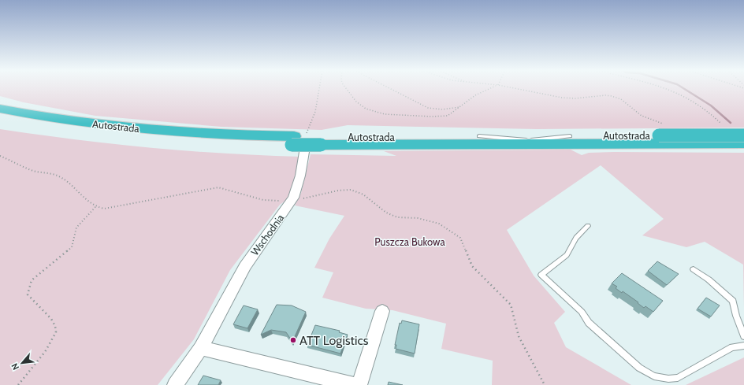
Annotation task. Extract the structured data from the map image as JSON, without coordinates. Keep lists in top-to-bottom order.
{
  "streets": {
    "highway": ["Autostrada"],
    "street": ["Wschodnia"]
  },
  "parks": ["Puszcza Bukowa"],
  "places": ["ATT Logistics"],
  "north": "bottom left"
}
